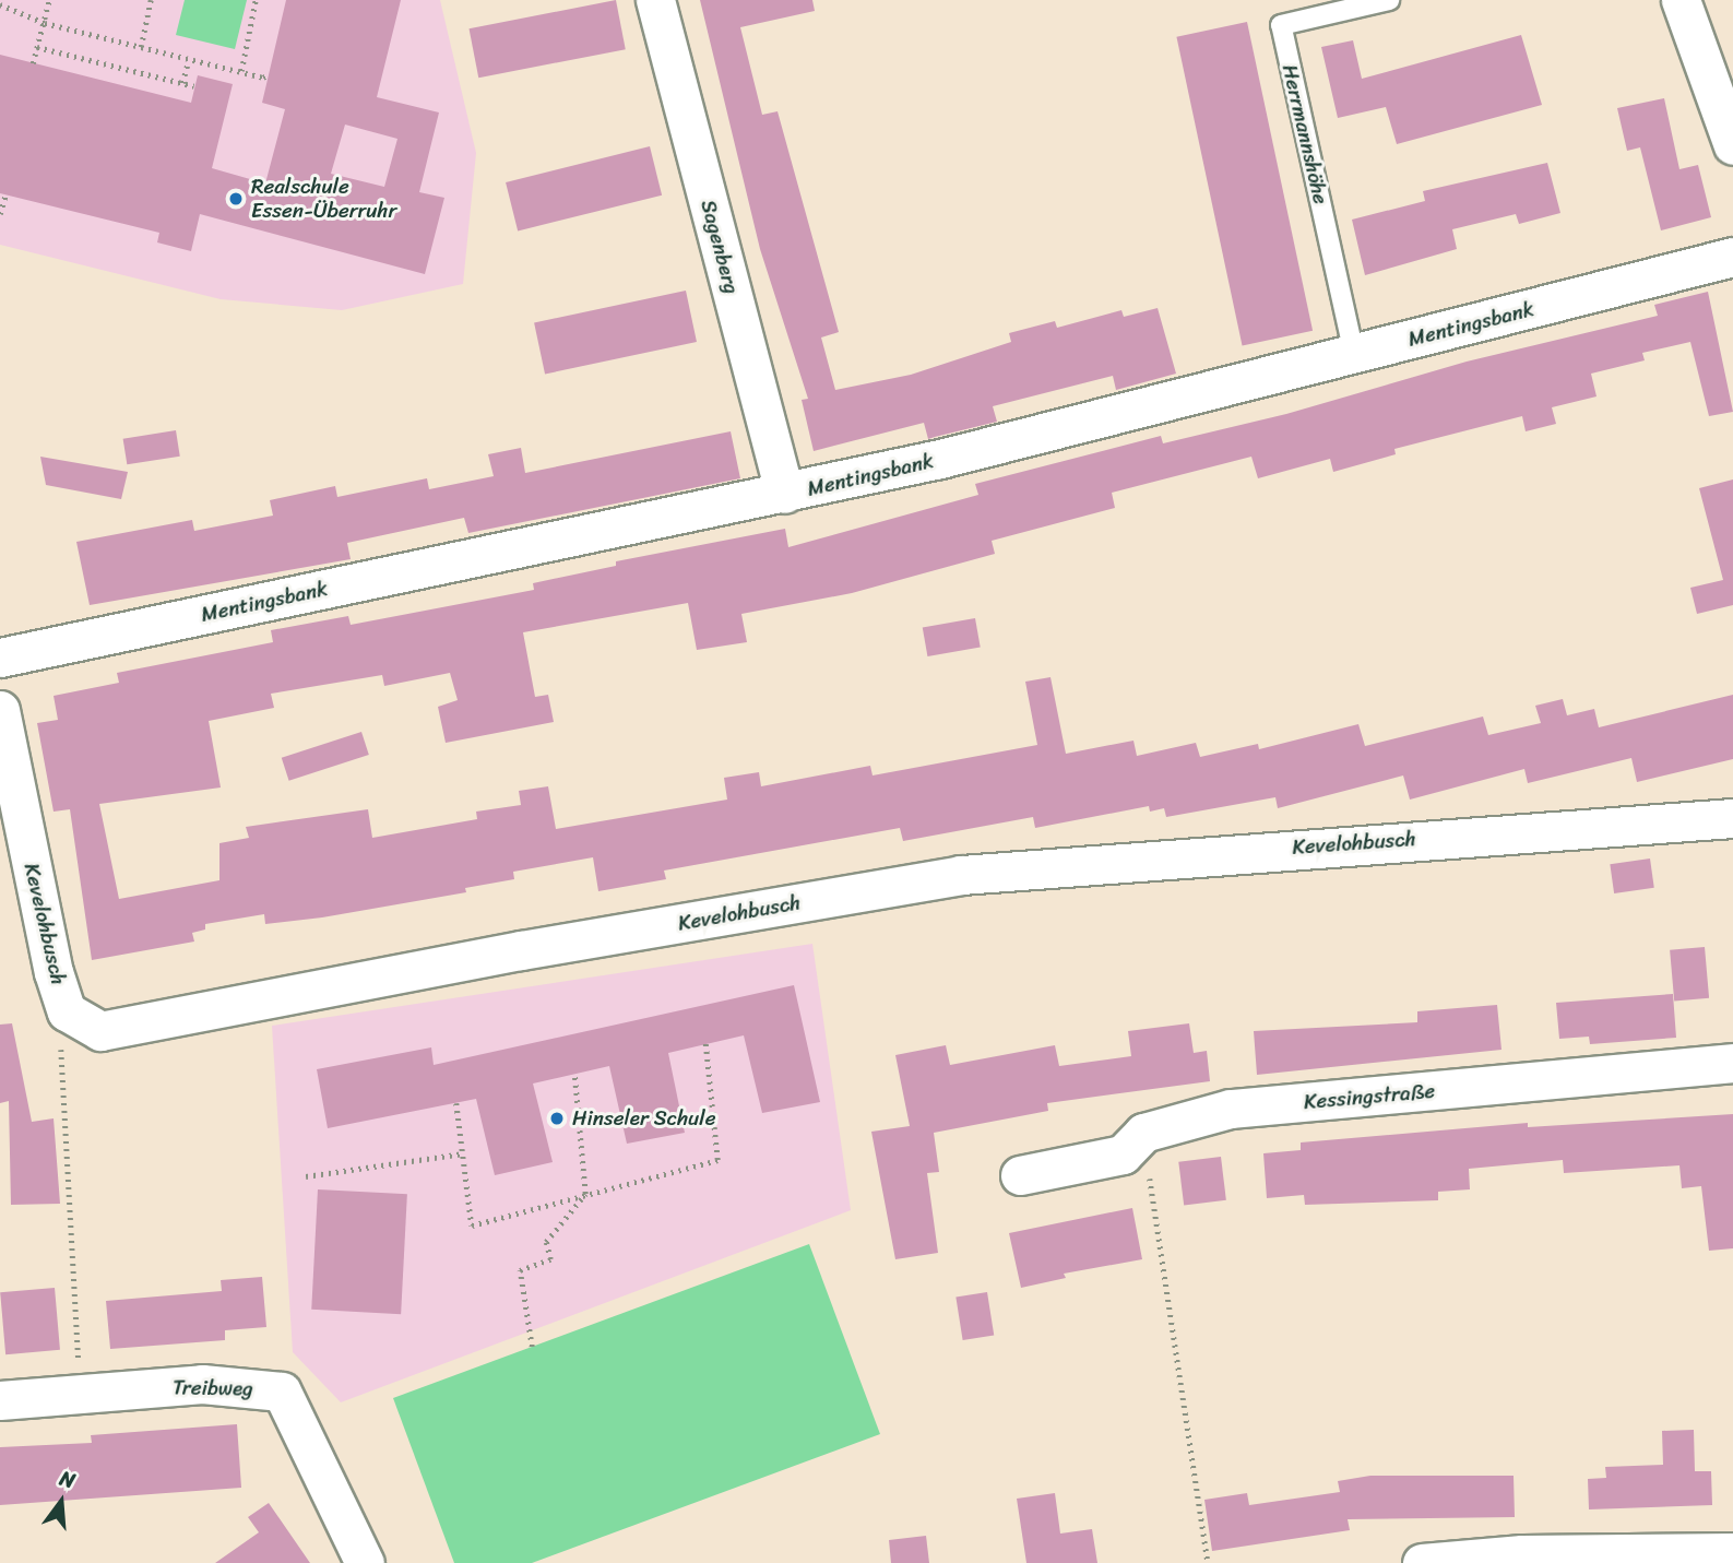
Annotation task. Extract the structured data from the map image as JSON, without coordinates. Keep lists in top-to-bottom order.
{
  "streets": {
    "street": [
      "Sagenberg",
      "Mentingsbank",
      "Kevelohbusch",
      "Kessingstraße",
      "Treibweg"
    ],
    "lane": ["Herrmannshöhe"]
  },
  "crossings": [
    ["Herrmannshöhe", "Mentingsbank"],
    ["Sagenberg", "Mentingsbank"]
  ],
  "places": ["Realschule Essen-Überruhr", "Hinseler Schule"],
  "north": "top"
}
